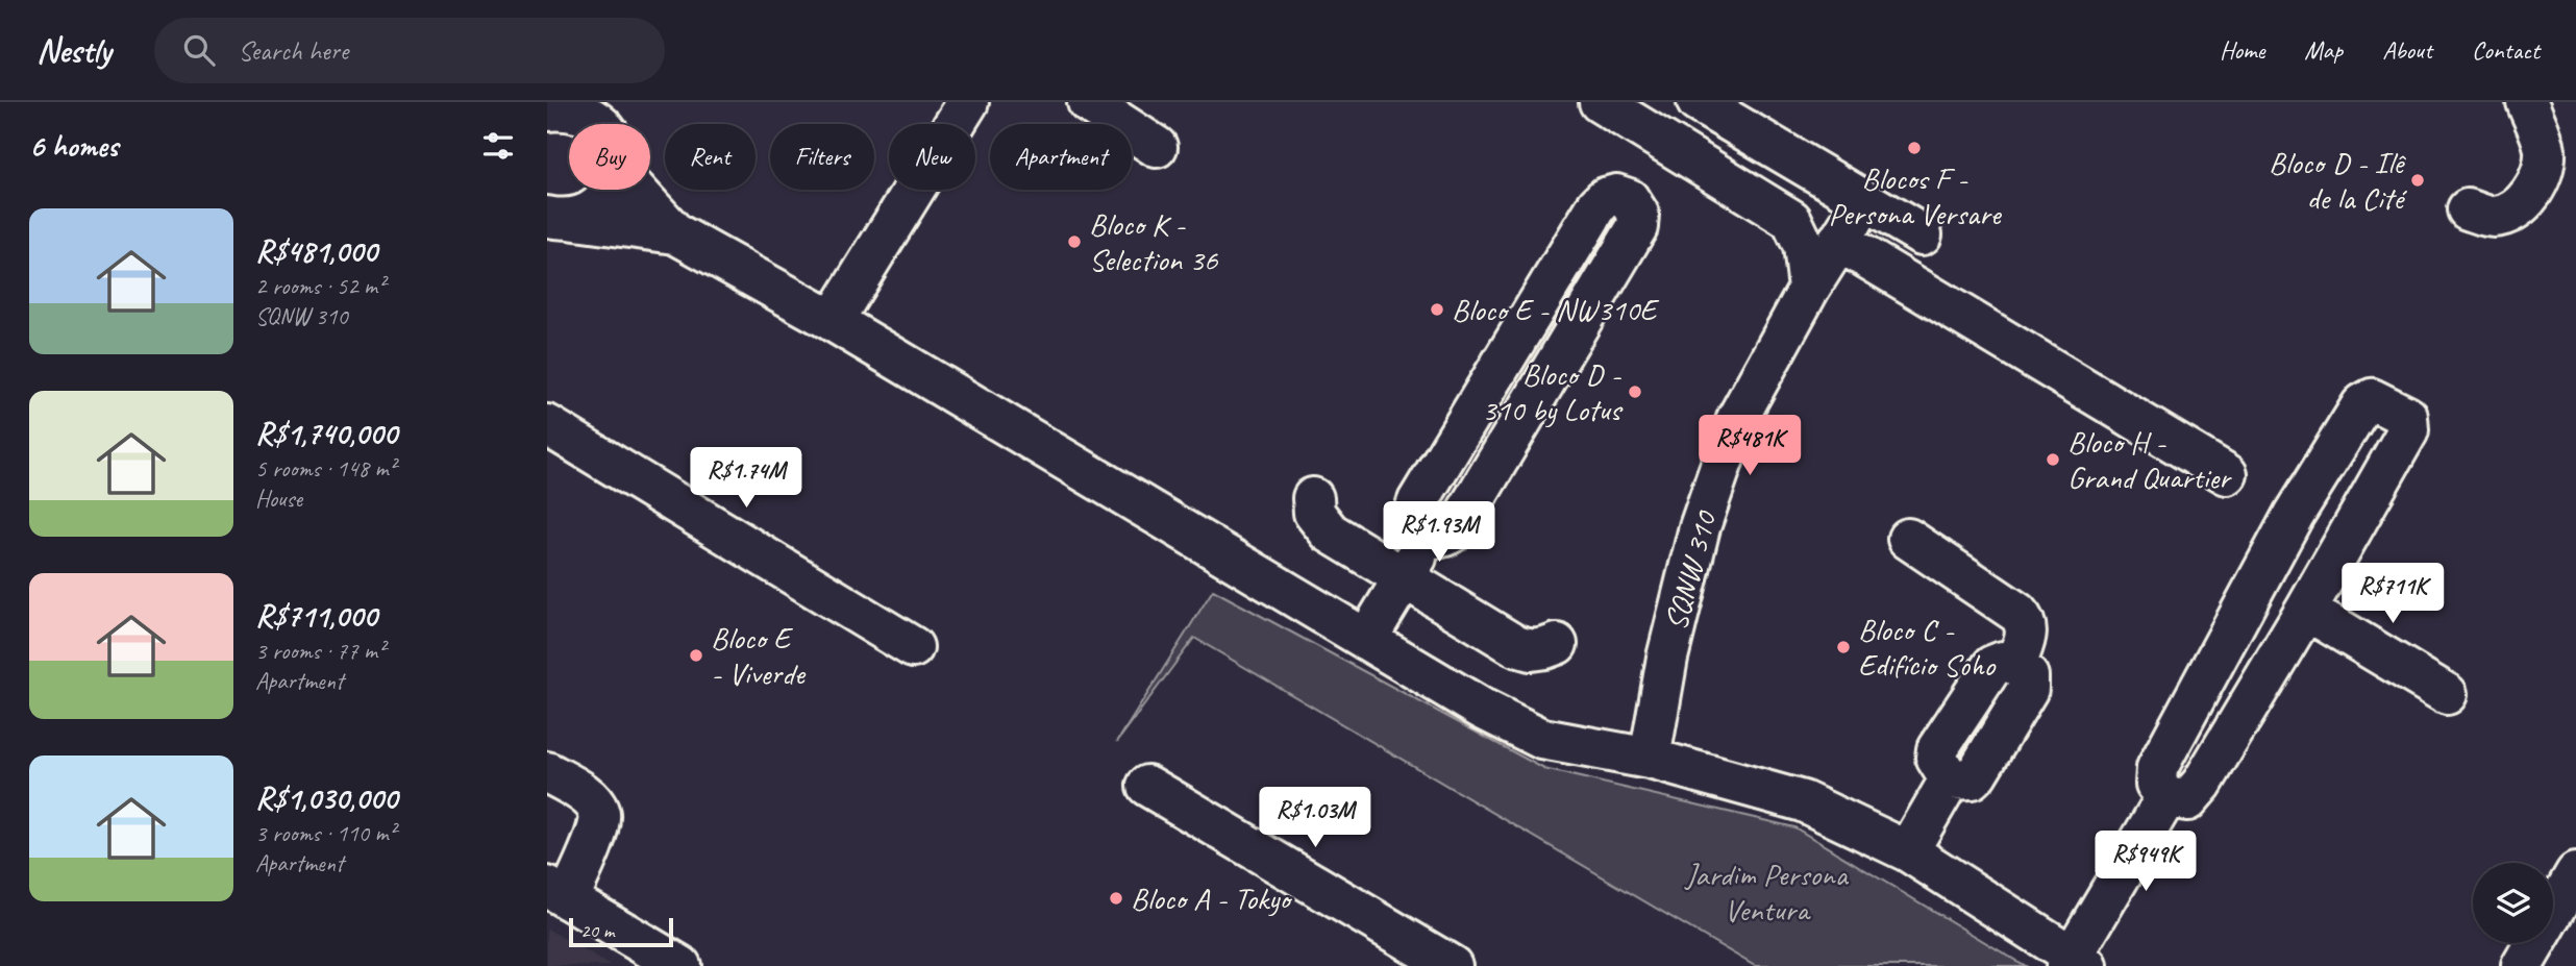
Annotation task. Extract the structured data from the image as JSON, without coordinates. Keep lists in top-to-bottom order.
{
  "streets": {
    "street": ["SQNW 310"]
  },
  "parks": ["Jardim Persona Ventura"],
  "places": [
    "Blocos F - Persona Versare",
    "Bloco D - Ilê de la Cité",
    "Bloco K - Selection 36",
    "Bloco E - NW310E",
    "Bloco D - 310 by Lotus",
    "Bloco H - Grand Quartier",
    "Bloco C - Edifício Soho",
    "Bloco E - Viverde",
    "Bloco A - Tokyo"
  ],
  "scale_bar": "20 m",
  "page": {
    "header": "Nestly",
    "search": "Search here",
    "nav": [
      "Home",
      "Map",
      "About",
      "Contact"
    ],
    "heading": "6 homes",
    "chip": [
      "Buy",
      "Rent",
      "Filters",
      "New",
      "Apartment"
    ],
    "list": [
      {
        "name": "R$481,000",
        "note": "2 rooms · 52 m² · SQNW 310"
      },
      {
        "name": "R$1,740,000",
        "note": "5 rooms · 148 m² · House"
      },
      {
        "name": "R$711,000",
        "note": "3 rooms · 77 m² · Apartment"
      },
      {
        "name": "R$1,030,000",
        "note": "3 rooms · 110 m² · Apartment"
      }
    ],
    "price": [
      "R$481K",
      "R$1.74M",
      "R$1.93M",
      "R$711K",
      "R$1.03M",
      "R$949K"
    ],
    "scale": "20 m"
  }
}
